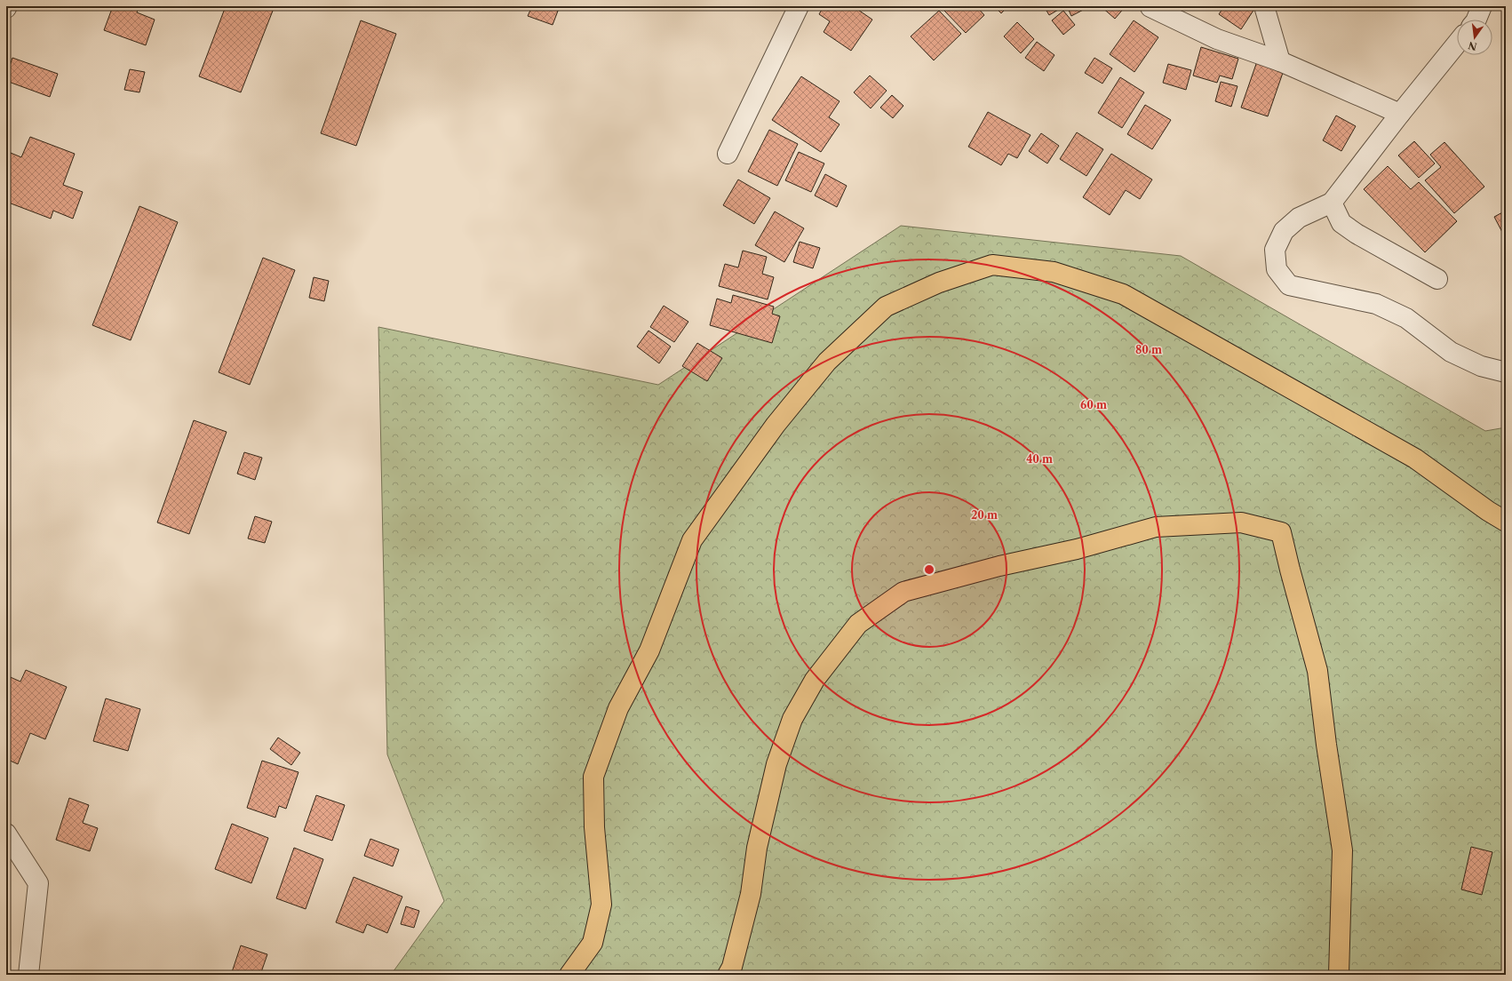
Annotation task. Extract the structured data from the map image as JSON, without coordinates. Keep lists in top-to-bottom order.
{
  "north": "bottom",
  "rings": [
    "80 m",
    "60 m",
    "40 m",
    "20 m"
  ]
}
